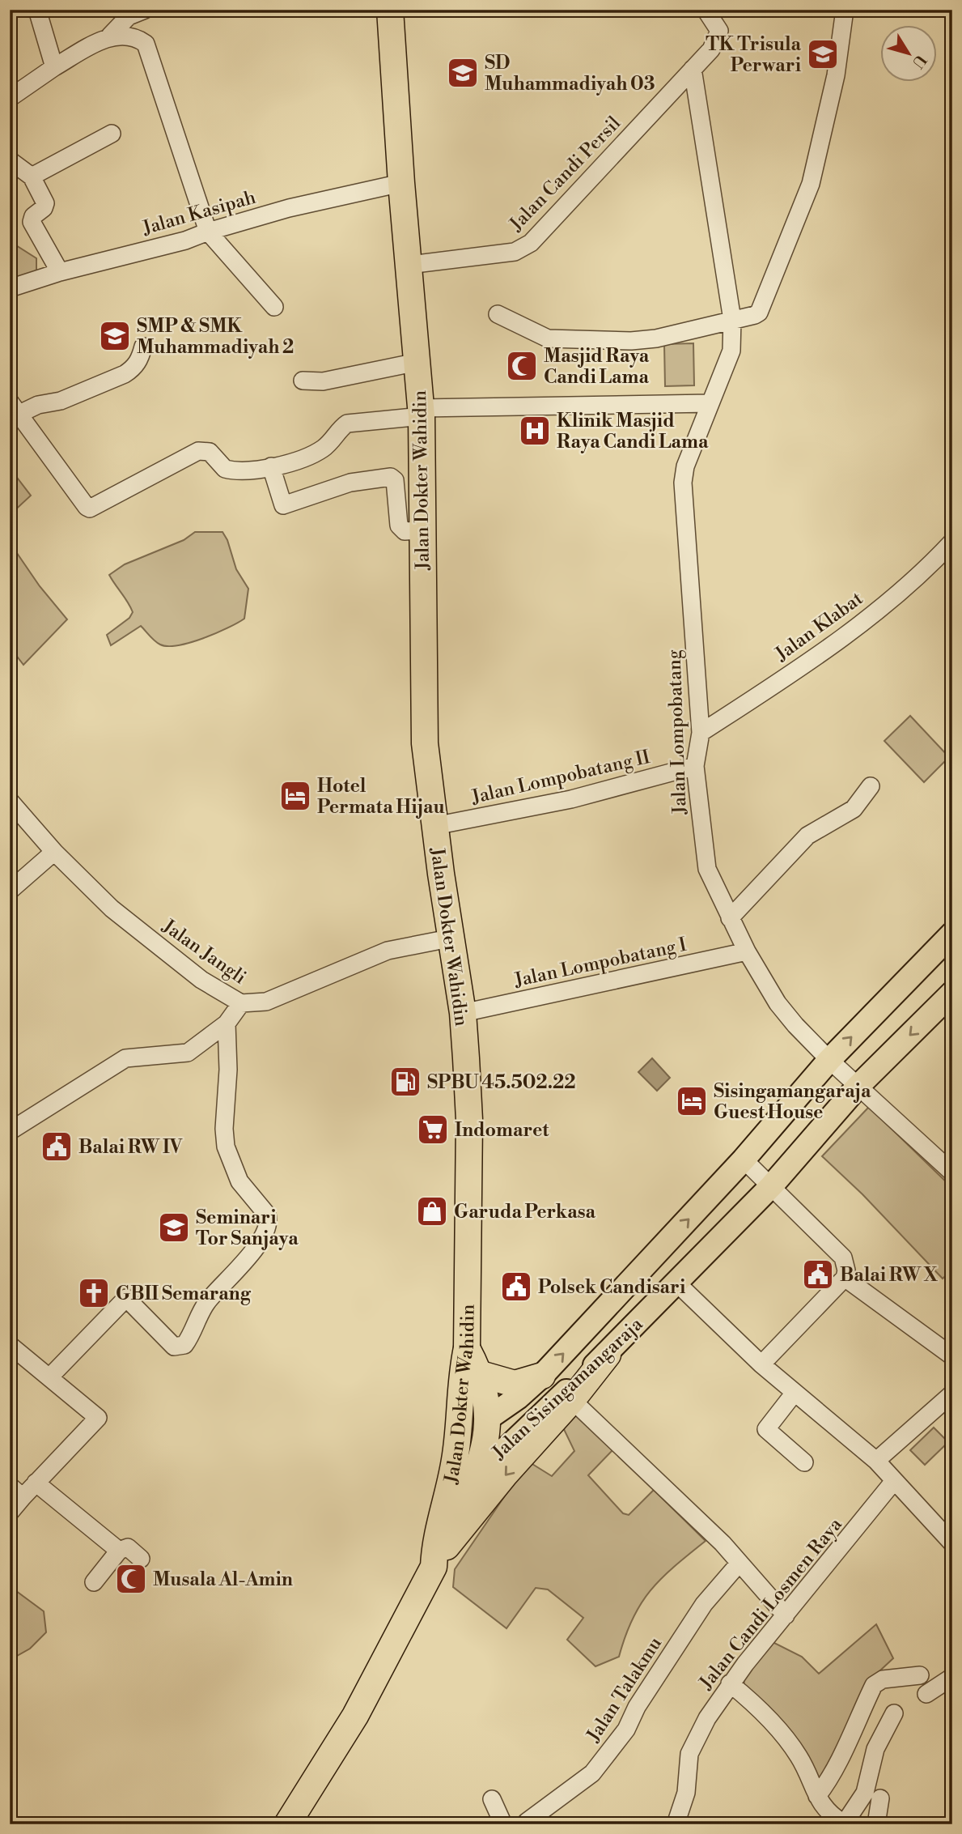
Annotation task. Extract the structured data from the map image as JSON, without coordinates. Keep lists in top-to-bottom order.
{
  "streets": {
    "highway": ["Jalan Dokter Wahidin"],
    "main road": ["Jalan Sisingamangaraja"],
    "street": [
      "Jalan Candi Persil",
      "Jalan Kasipah",
      "Jalan Klabat",
      "Jalan Lompobatang",
      "Jalan Lompobatang II",
      "Jalan Jangli",
      "Jalan Lompobatang I",
      "Jalan Candi Losmen Raya",
      "Jalan Talakmu"
    ]
  },
  "crossings": [
    ["Jalan Candi Persil", "Jalan Dokter Wahidin"],
    ["Jalan Kasipah", "Jalan Dokter Wahidin"],
    ["Jalan Dokter Wahidin", "Jalan Lompobatang II"],
    ["Jalan Dokter Wahidin", "Jalan Jangli"],
    ["Jalan Dokter Wahidin", "Jalan Lompobatang I"],
    ["Jalan Klabat", "Jalan Lompobatang"],
    ["Jalan Lompobatang", "Jalan Lompobatang II"],
    ["Jalan Lompobatang", "Jalan Lompobatang I"],
    ["Jalan Lompobatang", "Jalan Sisingamangaraja"]
  ],
  "places": {
    "school or university": [
      "TK Trisula Perwari",
      "SD Muhammadiyah 03",
      "SMP & SMK Muhammadiyah 2",
      "Seminari Tor Sanjaya"
    ],
    "mosque": ["Masjid Raya Candi Lama", "Musala Al-Amin"],
    "hospital": ["Klinik Masjid Raya Candi Lama"],
    "hotel": ["Hotel Permata Hijau", "Sisingamangaraja Guest House"],
    "fuel station": ["SPBU 45.502.22"],
    "supermarket": ["Indomaret"],
    "public building": ["Balai RW IV", "Balai RW X", "Polsek Candisari"],
    "shop": ["Garuda Perkasa"],
    "church": ["GBII Semarang"]
  },
  "north": "bottom right"
}
